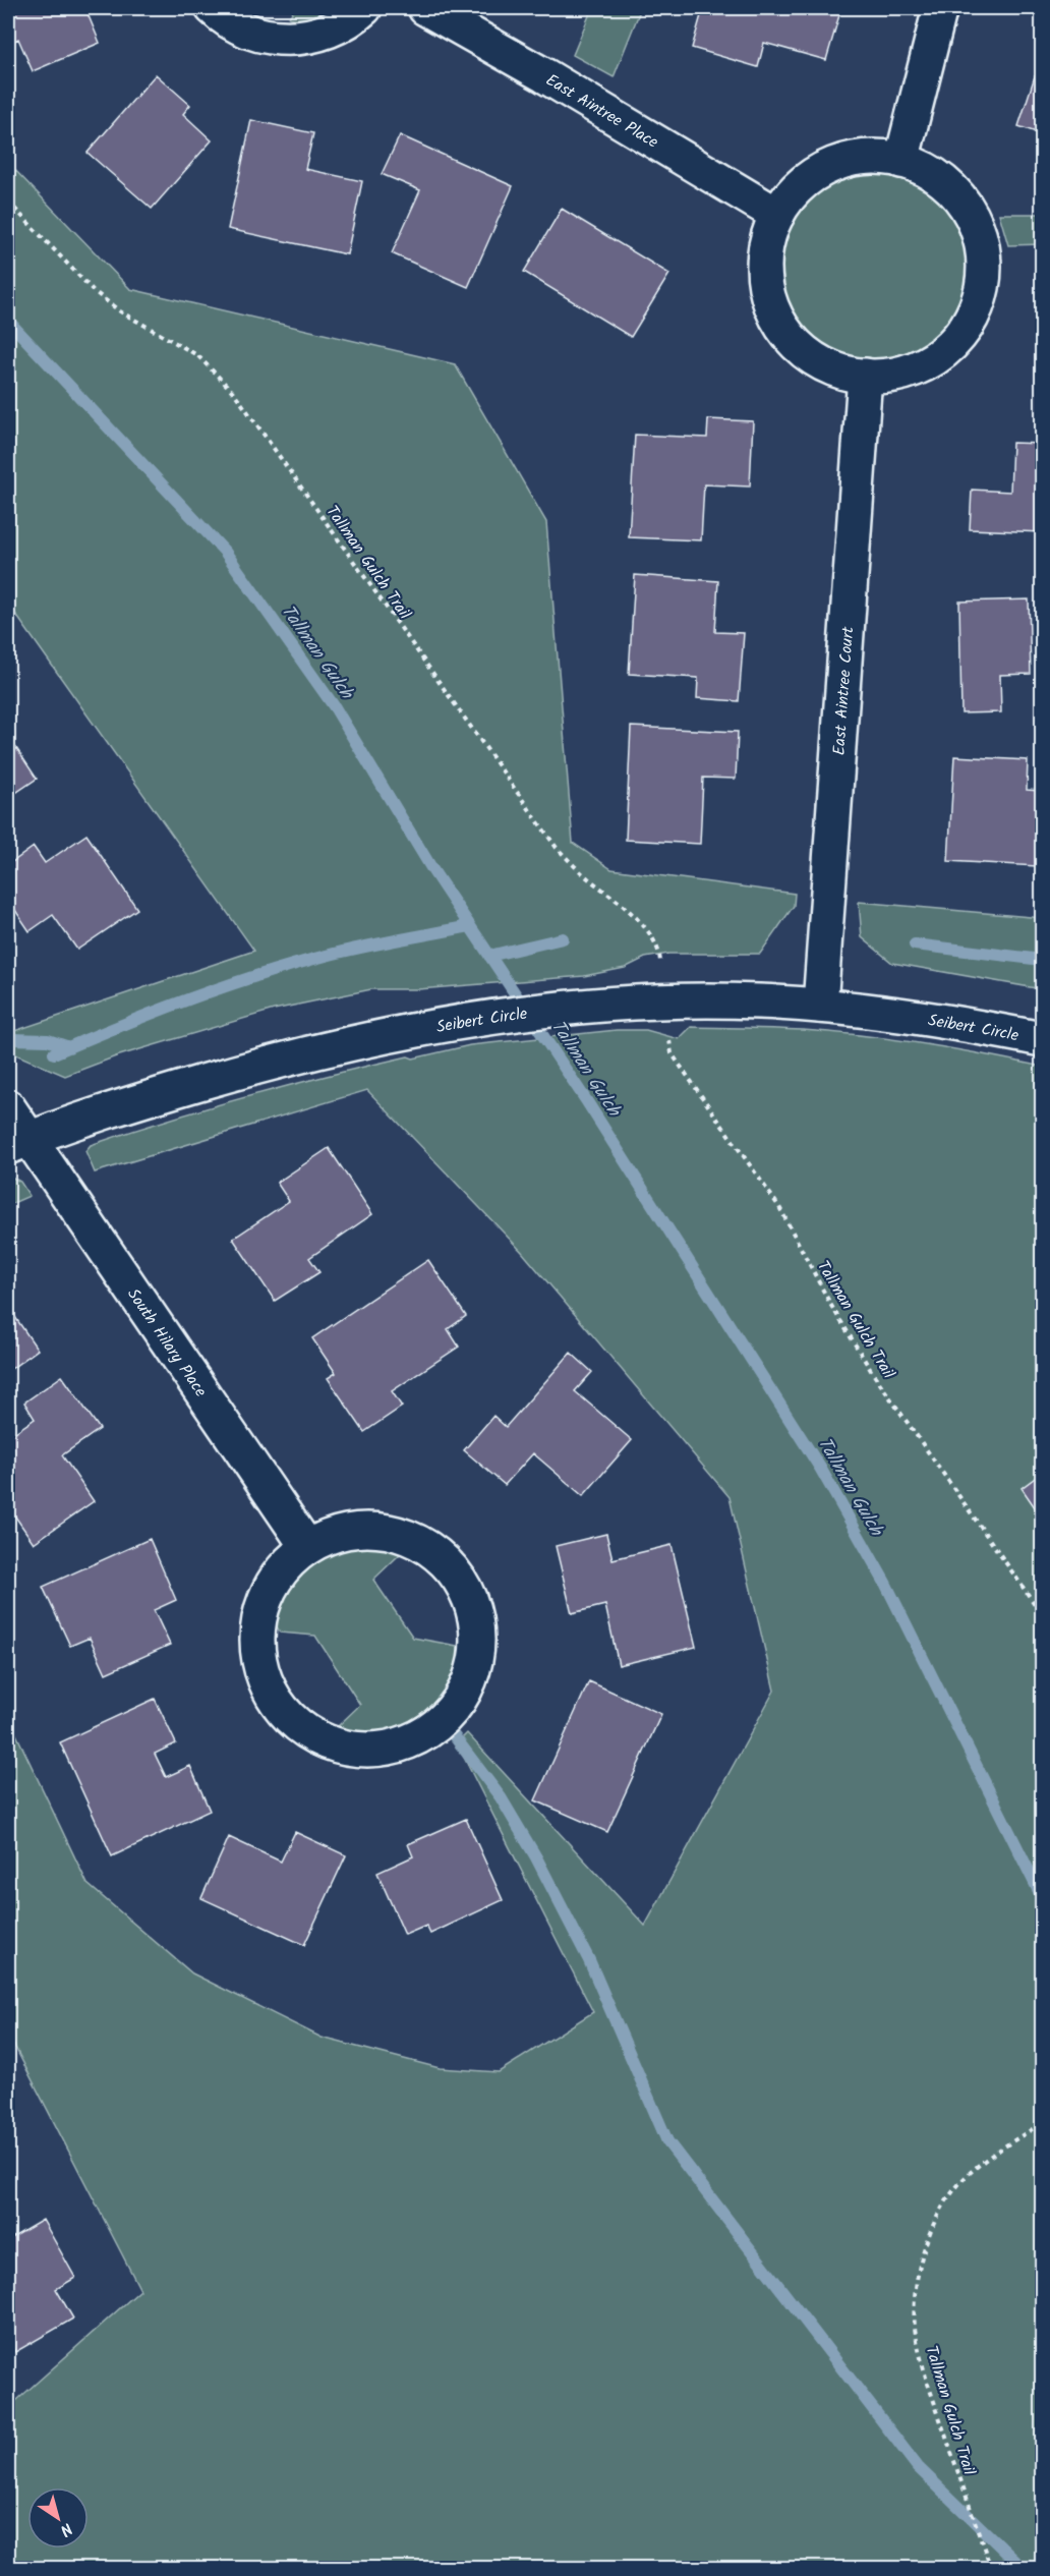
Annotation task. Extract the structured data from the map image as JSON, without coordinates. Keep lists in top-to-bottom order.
{
  "streets": {
    "street": [
      "East Aintree Place",
      "East Aintree Court",
      "Seibert Circle",
      "South Hilary Place"
    ],
    "path": ["Tallman Gulch Trail"]
  },
  "crossings": [
    ["East Aintree Court", "Seibert Circle"],
    ["Seibert Circle", "South Hilary Place"]
  ],
  "water": ["Tallman Gulch"],
  "north": "bottom right"
}
